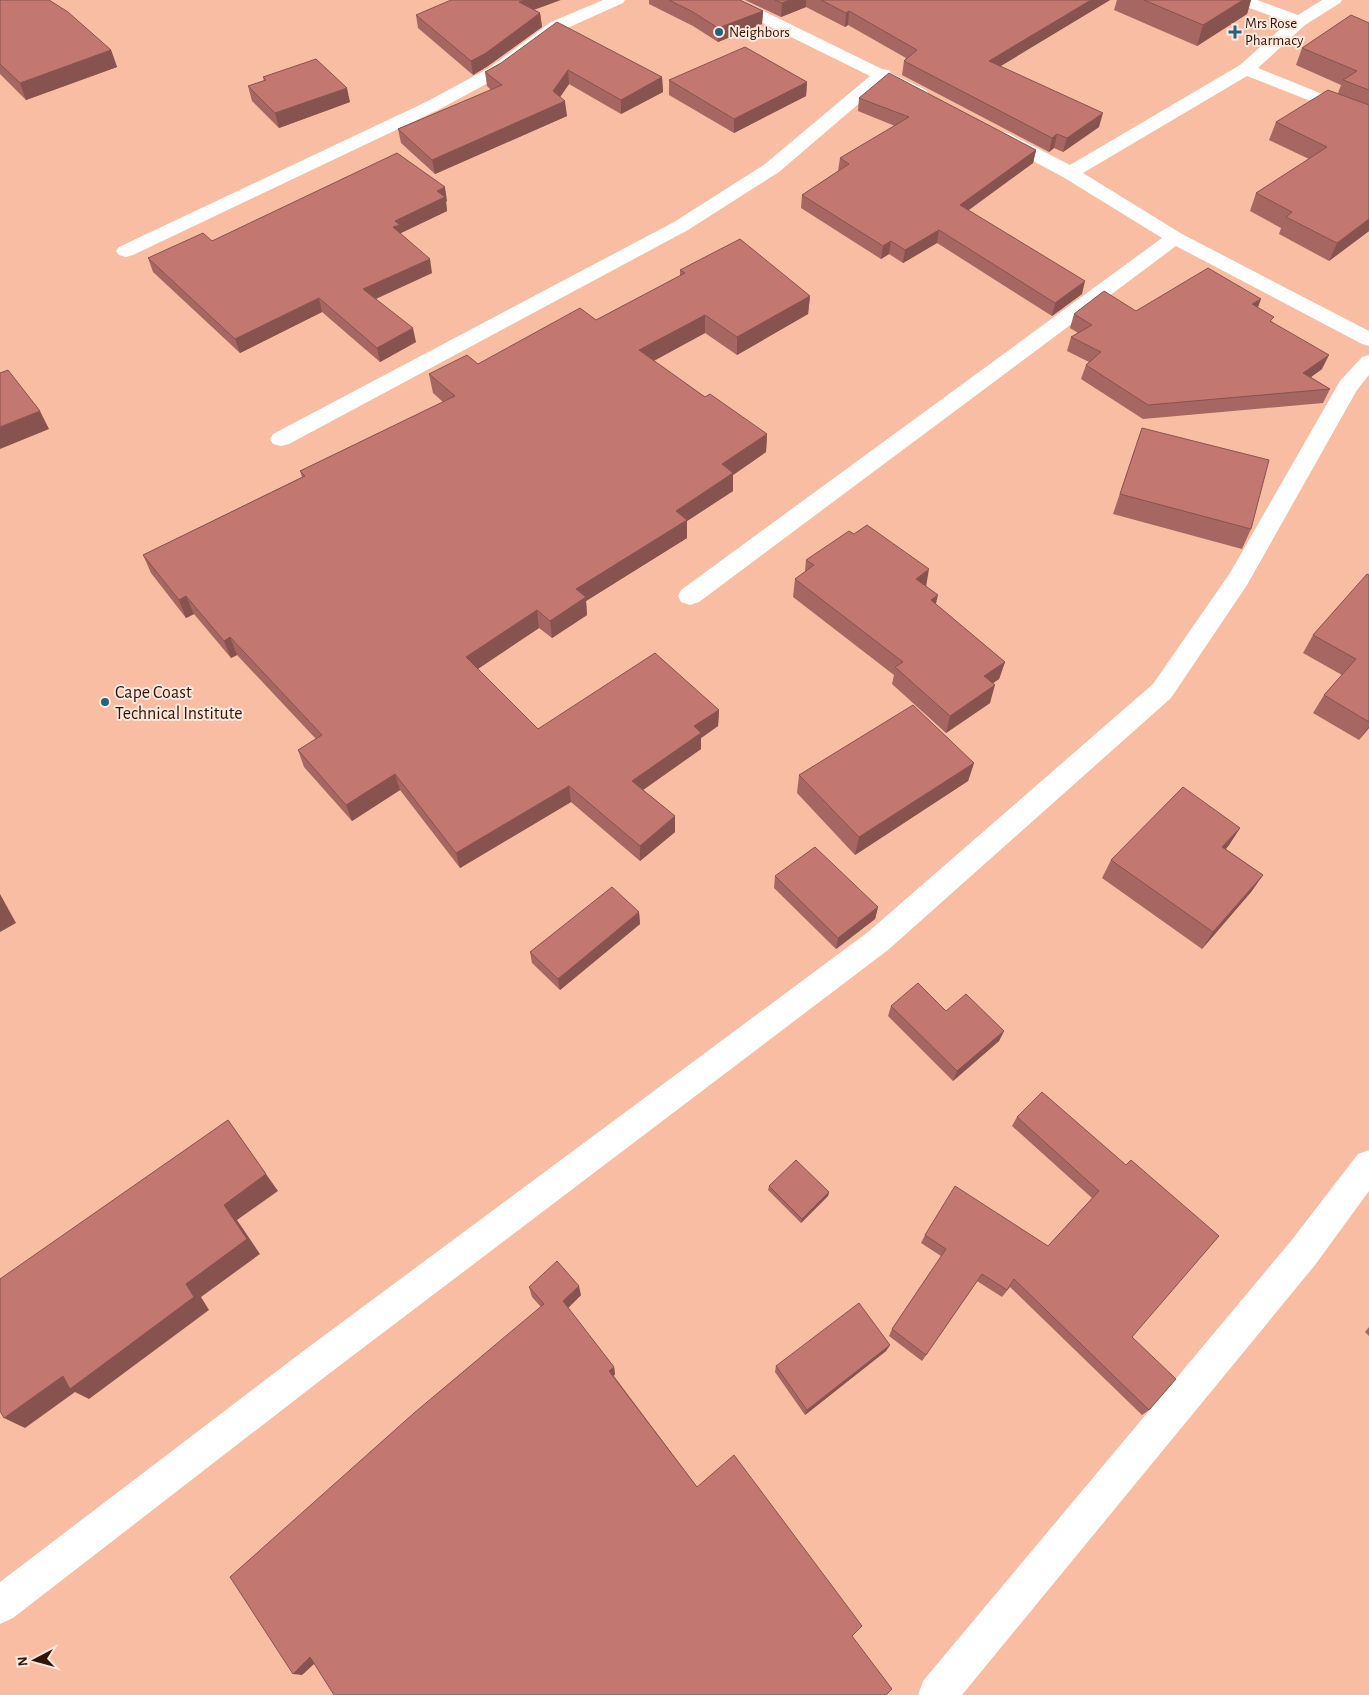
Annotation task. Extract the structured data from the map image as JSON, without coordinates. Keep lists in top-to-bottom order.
{
  "places": {
    "other": ["Neighbors", "Cape Coast Technical Institute"],
    "health": ["Mrs Rose Pharmacy"]
  },
  "north": "left"
}
